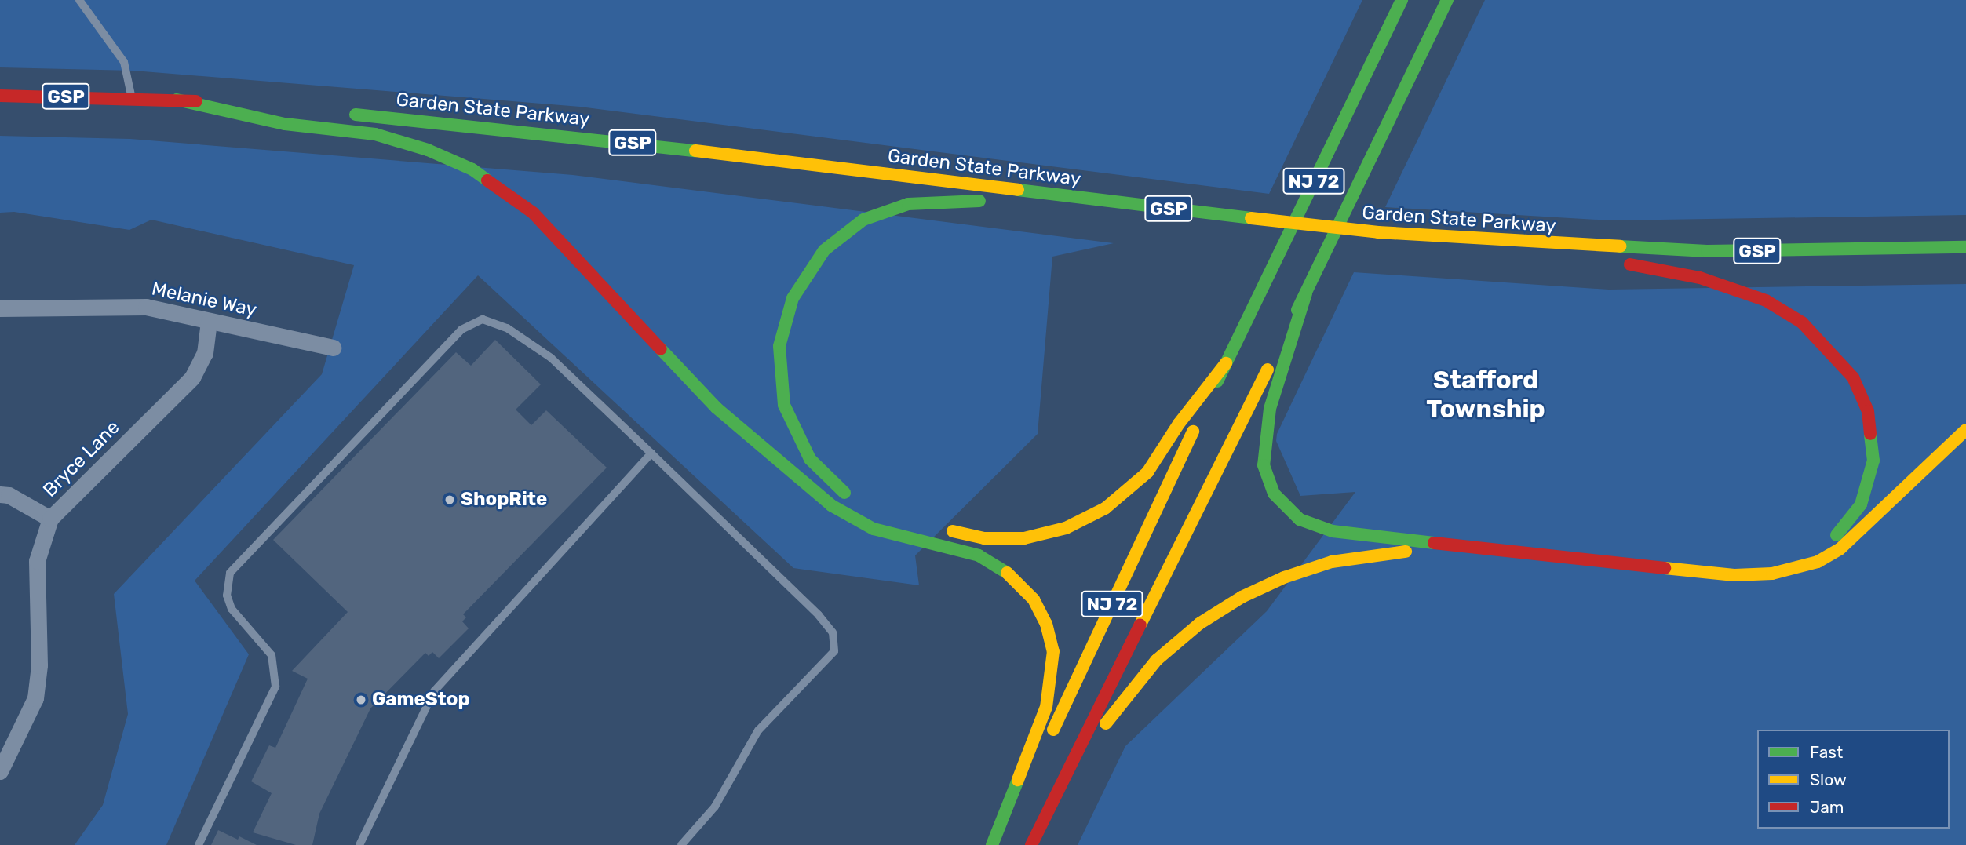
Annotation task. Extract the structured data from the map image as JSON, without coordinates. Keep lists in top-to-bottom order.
{
  "streets": {
    "highway": ["GSP", "Garden State Parkway", "NJ 72"],
    "street": ["Melanie Way", "Bryce Lane"]
  },
  "crossings": [
    ["Melanie Way", "Bryce Lane"]
  ],
  "districts": ["Stafford Township"],
  "places": ["ShopRite", "GameStop"],
  "legend": ["Fast", "Slow", "Jam"]
}
